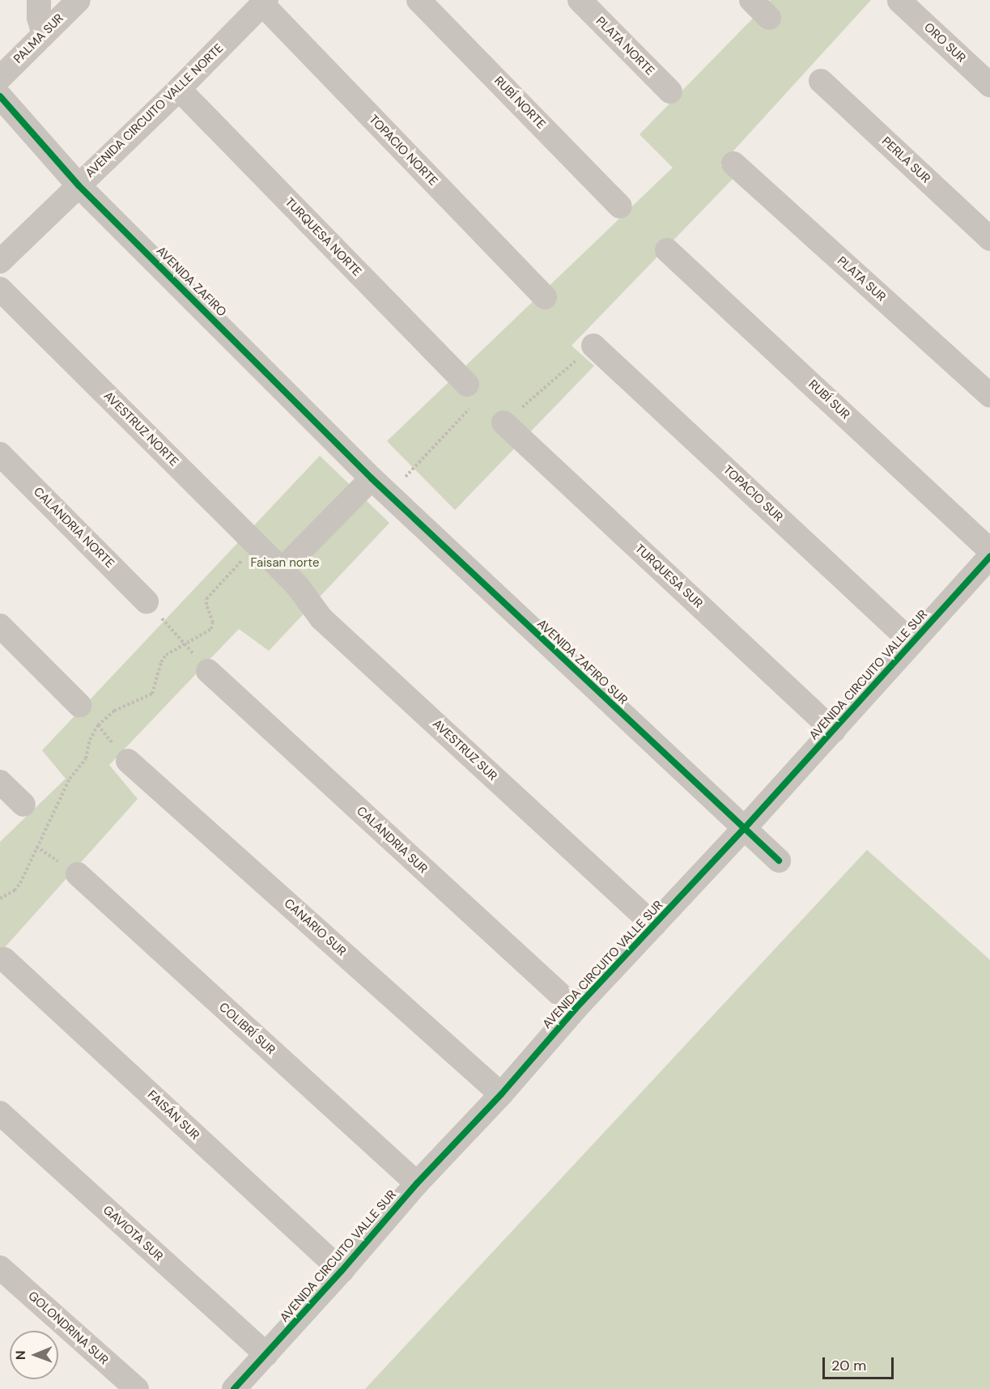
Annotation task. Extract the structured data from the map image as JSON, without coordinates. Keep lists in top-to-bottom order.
{
  "streets": {
    "street": [
      "PALMA SUR",
      "ORO SUR",
      "PLATA NORTE",
      "RUBÍ NORTE",
      "AVENIDA CIRCUITO VALLE NORTE",
      "TOPACIO NORTE",
      "PERLA SUR",
      "TURQUESA NORTE",
      "PLATA SUR",
      "AVENIDA ZAFIRO",
      "RUBÍ SUR",
      "AVESTRUZ NORTE",
      "TOPACIO SUR",
      "CALANDRIA NORTE",
      "TURQUESA SUR",
      "AVENIDA ZAFIRO SUR",
      "AVENIDA CIRCUITO VALLE SUR",
      "AVESTRUZ SUR",
      "CALANDRIA SUR",
      "CANARIO SUR",
      "COLIBRÍ SUR",
      "FAISÁN SUR",
      "GAVIOTA SUR",
      "GOLONDRINA SUR"
    ]
  },
  "crossings": [
    ["AVENIDA CIRCUITO VALLE NORTE", "TOPACIO NORTE"],
    ["AVENIDA CIRCUITO VALLE NORTE", "TURQUESA NORTE"],
    ["AVENIDA CIRCUITO VALLE NORTE", "AVENIDA ZAFIRO"],
    ["AVENIDA ZAFIRO", "AVENIDA ZAFIRO SUR"],
    ["AVESTRUZ NORTE", "AVESTRUZ SUR"],
    ["TOPACIO SUR", "AVENIDA CIRCUITO VALLE SUR"],
    ["TURQUESA SUR", "AVENIDA CIRCUITO VALLE SUR"],
    ["AVENIDA ZAFIRO SUR", "AVENIDA CIRCUITO VALLE SUR"],
    ["AVENIDA CIRCUITO VALLE SUR", "AVESTRUZ SUR"],
    ["AVENIDA CIRCUITO VALLE SUR", "CALANDRIA SUR"],
    ["AVENIDA CIRCUITO VALLE SUR", "CANARIO SUR"],
    ["AVENIDA CIRCUITO VALLE SUR", "COLIBRÍ SUR"],
    ["AVENIDA CIRCUITO VALLE SUR", "FAISÁN SUR"],
    ["AVENIDA CIRCUITO VALLE SUR", "GAVIOTA SUR"]
  ],
  "parks": ["Faisan norte"],
  "scale_bar": "20 m",
  "north": "left"
}
